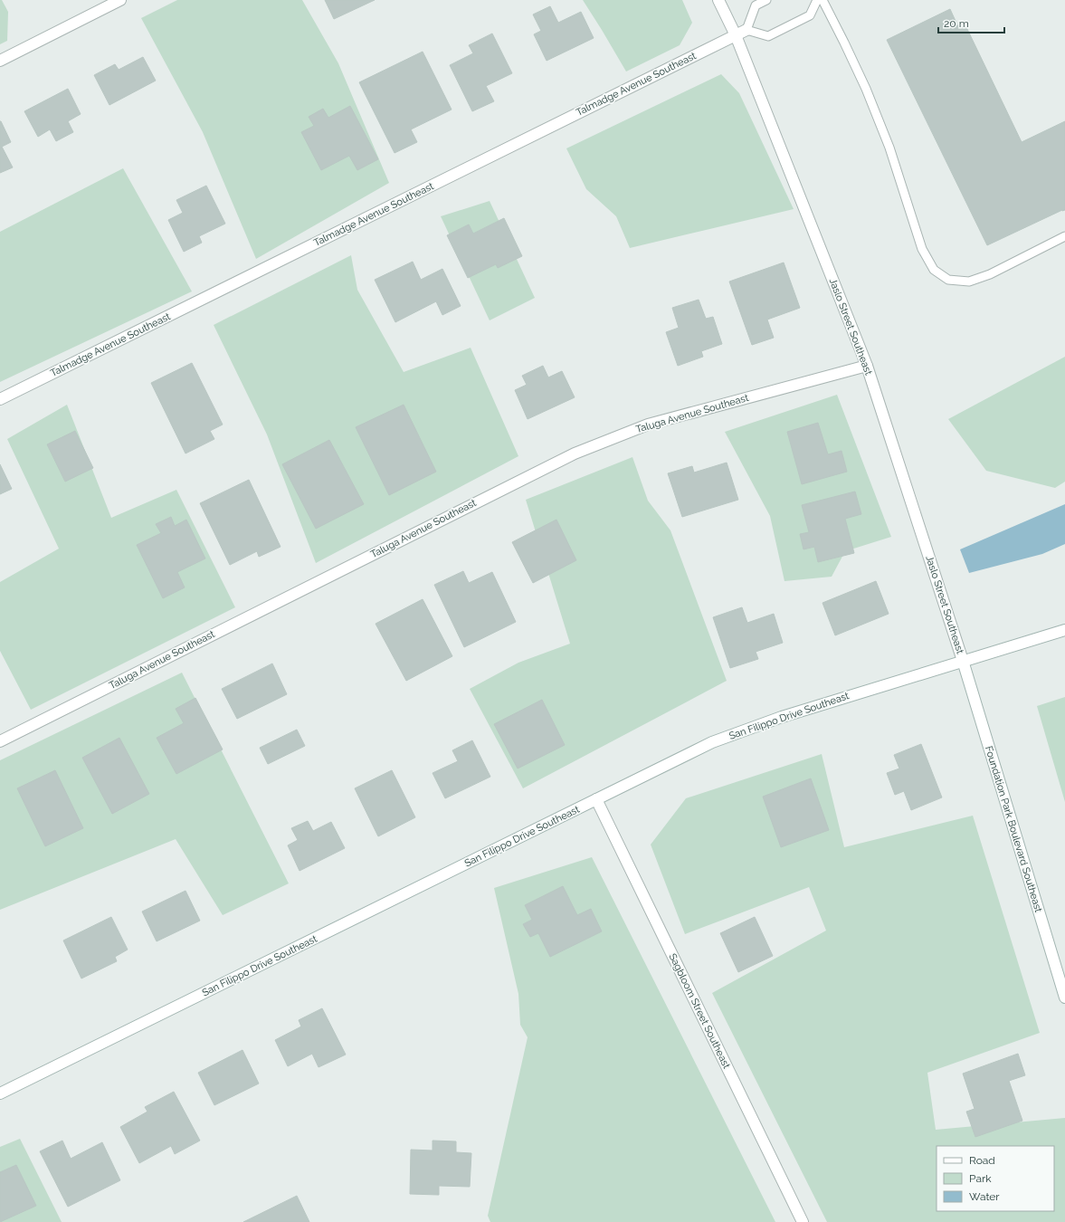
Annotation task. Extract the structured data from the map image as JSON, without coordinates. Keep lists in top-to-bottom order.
{
  "streets": {
    "street": [
      "Talmadge Avenue Southeast",
      "Jaslo Street Southeast",
      "Taluga Avenue Southeast",
      "San Filippo Drive Southeast",
      "Foundation Park Boulevard Southeast",
      "Sagbloom Street Southeast"
    ]
  },
  "crossings": [
    ["Talmadge Avenue Southeast", "Jaslo Street Southeast"],
    ["Jaslo Street Southeast", "Taluga Avenue Southeast"],
    ["Jaslo Street Southeast", "San Filippo Drive Southeast"],
    ["Jaslo Street Southeast", "Foundation Park Boulevard Southeast"],
    ["San Filippo Drive Southeast", "Foundation Park Boulevard Southeast"],
    ["San Filippo Drive Southeast", "Sagbloom Street Southeast"]
  ],
  "legend": ["Road", "Park", "Water"],
  "scale_bar": "20 m"
}
